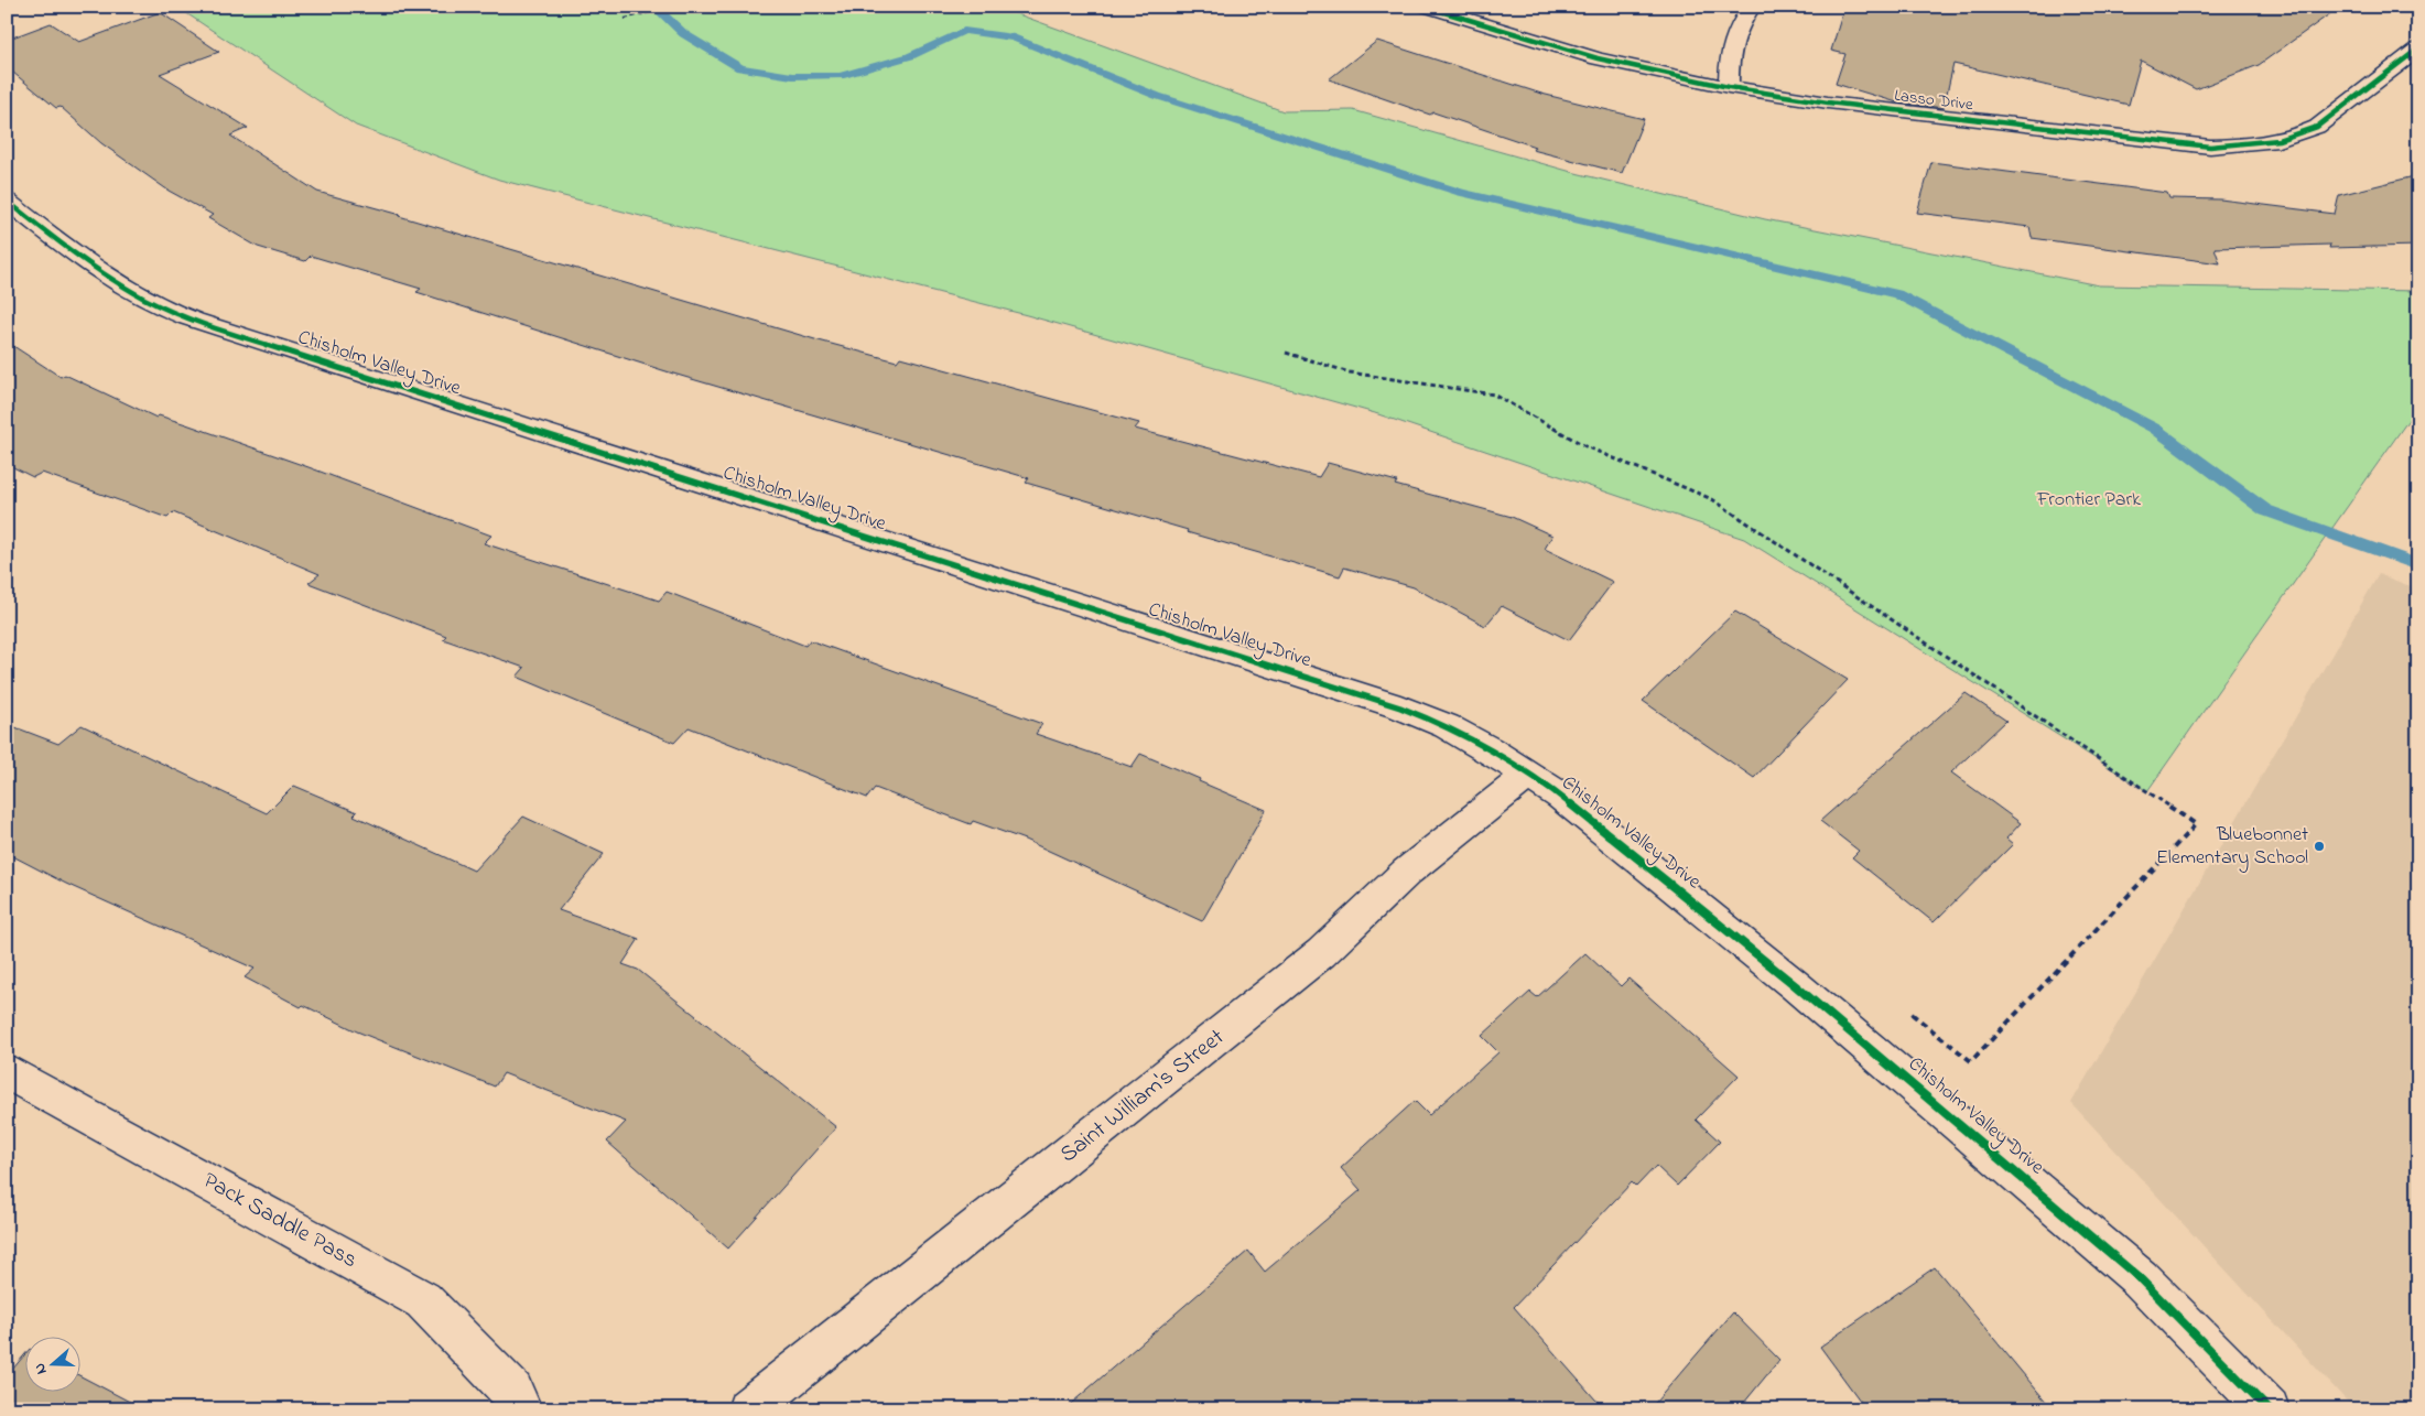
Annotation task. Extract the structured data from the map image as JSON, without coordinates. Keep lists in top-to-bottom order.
{
  "streets": {
    "street": [
      "Lasso Drive",
      "Chisholm Valley Drive",
      "Saint William's Street",
      "Pack Saddle Pass"
    ]
  },
  "crossings": [
    ["Chisholm Valley Drive", "Saint William's Street"]
  ],
  "parks": ["Frontier Park"],
  "places": ["Bluebonnet Elementary School"],
  "north": "left"
}
